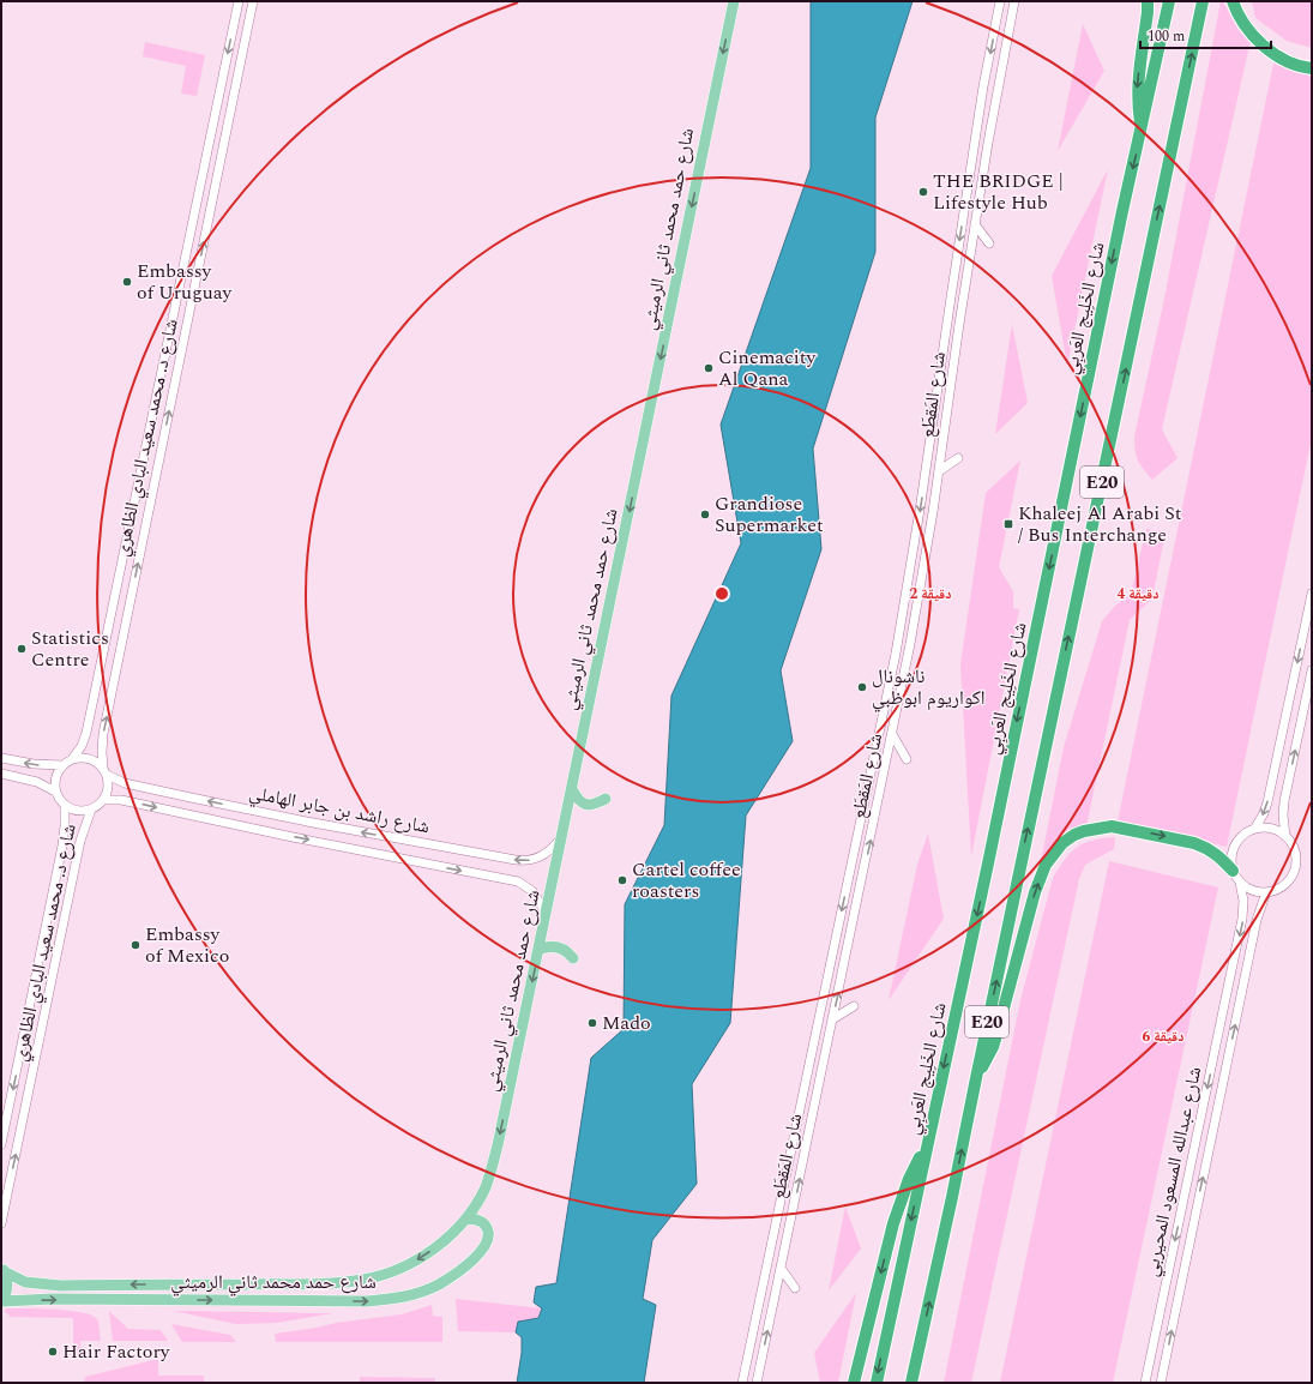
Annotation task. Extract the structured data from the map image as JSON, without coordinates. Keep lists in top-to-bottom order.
{
  "streets": {
    "highway": ["شارع الخَلِيج العَربِي", "E20"],
    "main road": ["شارع حمد محمد ثاني الرميثي"],
    "street": [
      "شارع المَقطَع",
      "شارع د. محمد سعيد البادي الظاهري",
      "شارع راشد بن جابر الهاملي",
      "شارع عبدالله المسعود المحيربي"
    ]
  },
  "crossings": [
    ["شارع حمد محمد ثاني الرميثي", "شارع راشد بن جابر الهاملي"],
    ["شارع د. محمد سعيد البادي الظاهري", "شارع راشد بن جابر الهاملي"]
  ],
  "places": {
    "other": [
      "THE BRIDGE | Lifestyle Hub",
      "Embassy of Uruguay",
      "Cinemacity Al Qana",
      "Grandiose Supermarket",
      "Statistics Centre",
      "ناشونال اكواريوم ابوظبي",
      "Cartel coffee roasters",
      "Embassy of Mexico",
      "Mado",
      "Hair Factory"
    ],
    "transit": ["Khaleej Al Arabi St / Bus Interchange"]
  },
  "scale_bar": "100 m",
  "rings": ["2 دقيقة", "4 دقيقة", "6 دقيقة"]
}
